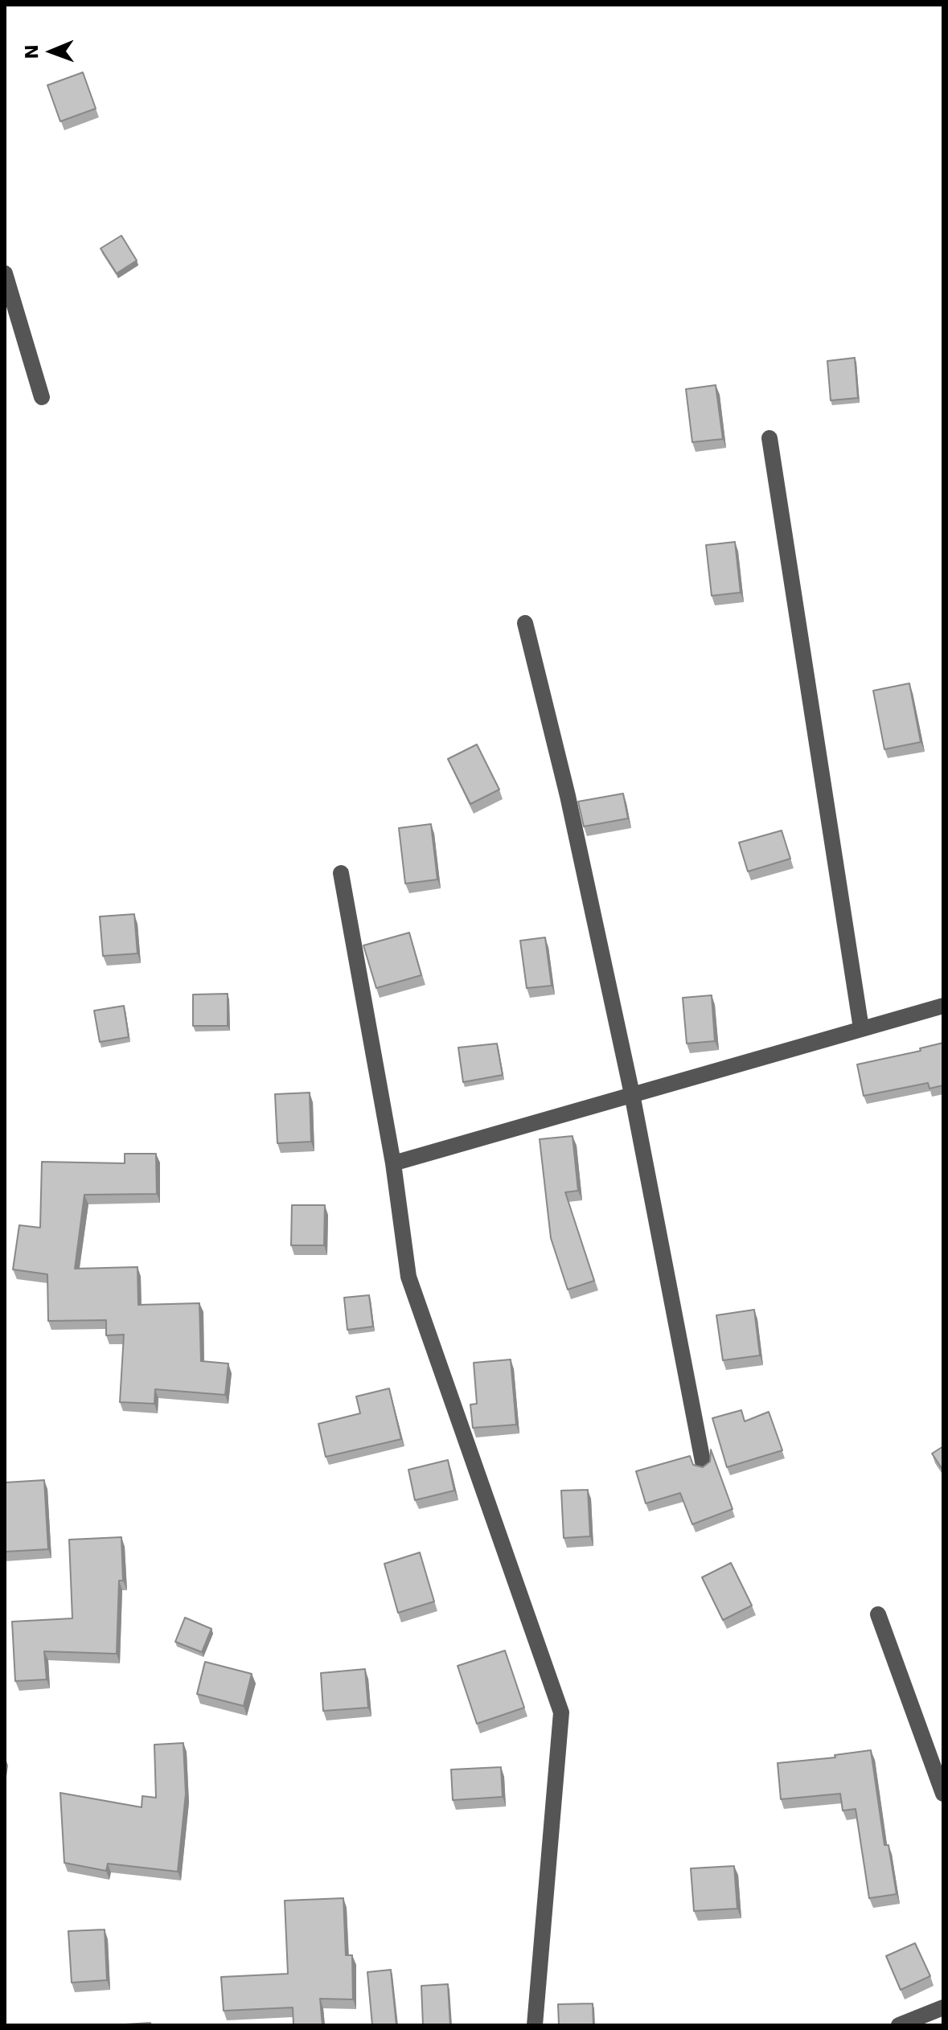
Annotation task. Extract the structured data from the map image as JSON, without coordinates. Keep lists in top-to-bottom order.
{
  "north": "left"
}
